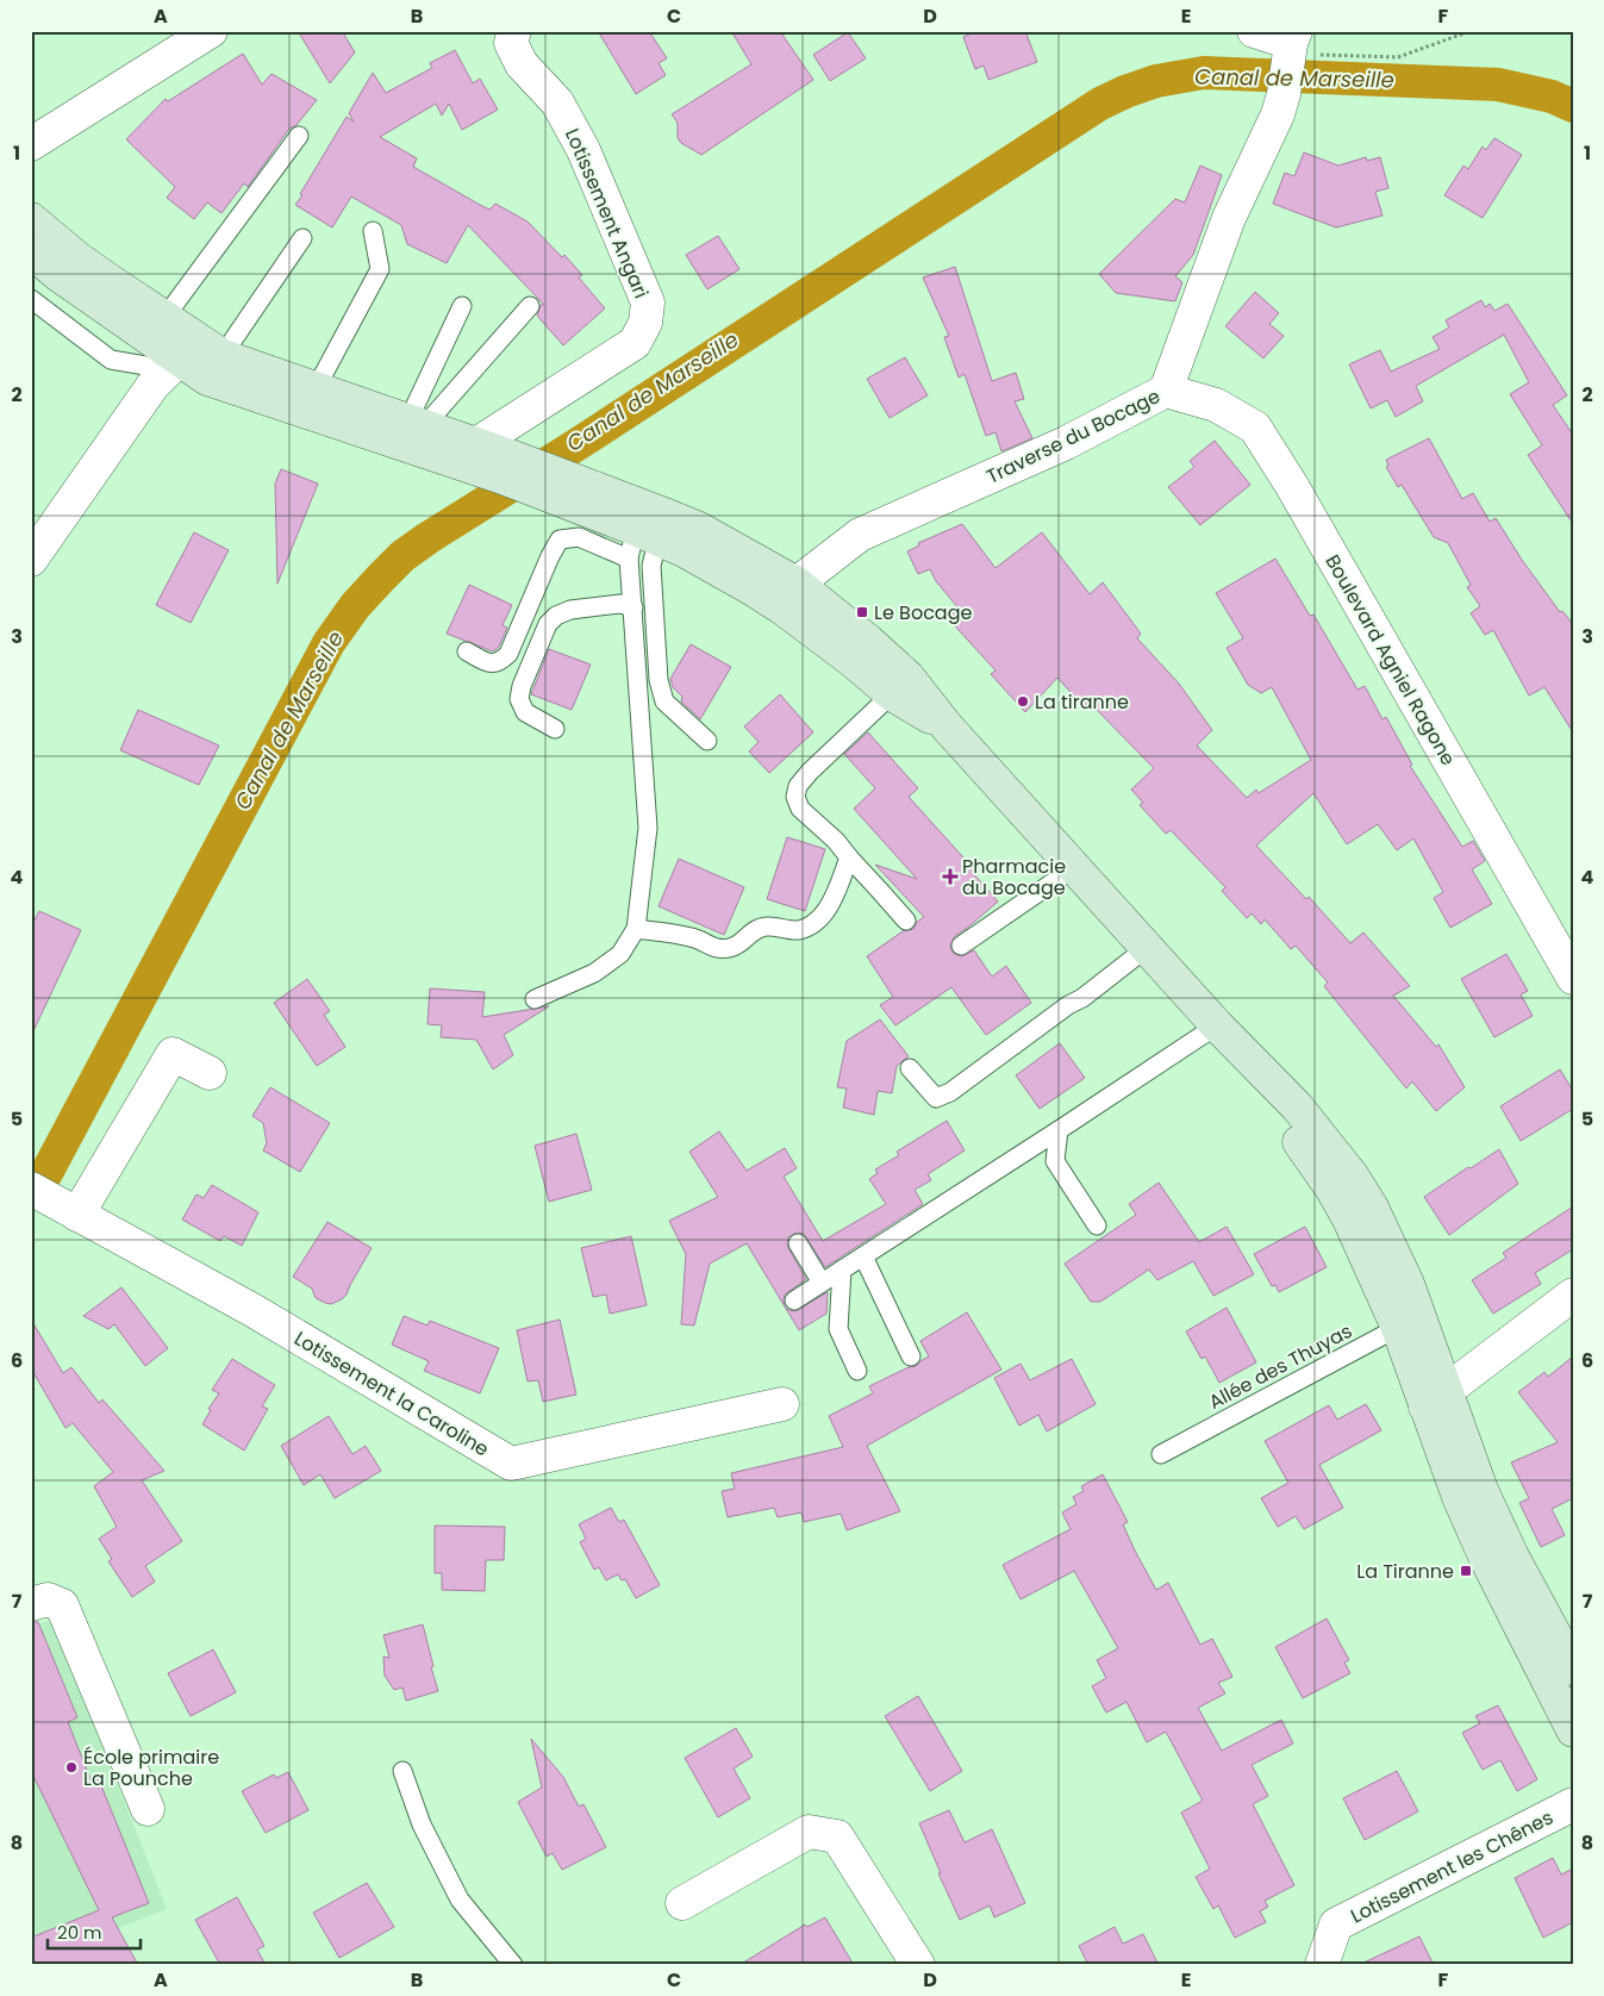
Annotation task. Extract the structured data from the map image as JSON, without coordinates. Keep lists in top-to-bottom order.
{
  "streets": {
    "street": [
      "Lotissement Angari",
      "Traverse du Bocage",
      "Boulevard Agniel Ragone",
      "Lotissement la Caroline",
      "Lotissement les Chênes"
    ],
    "lane": ["Allée des Thuyas"]
  },
  "crossings": [
    ["Traverse du Bocage", "Boulevard Agniel Ragone"]
  ],
  "water": ["Canal de Marseille"],
  "places": {
    "transit": ["Le Bocage", "La Tiranne"],
    "other": ["La tiranne", "École primaire La Pounche"],
    "health": ["Pharmacie du Bocage"]
  },
  "scale_bar": "20 m",
  "grid": {
    "columns": [
      "A",
      "B",
      "C",
      "D",
      "E",
      "F"
    ],
    "rows": [
      "1",
      "2",
      "3",
      "4",
      "5",
      "6",
      "7",
      "8"
    ]
  }
}
